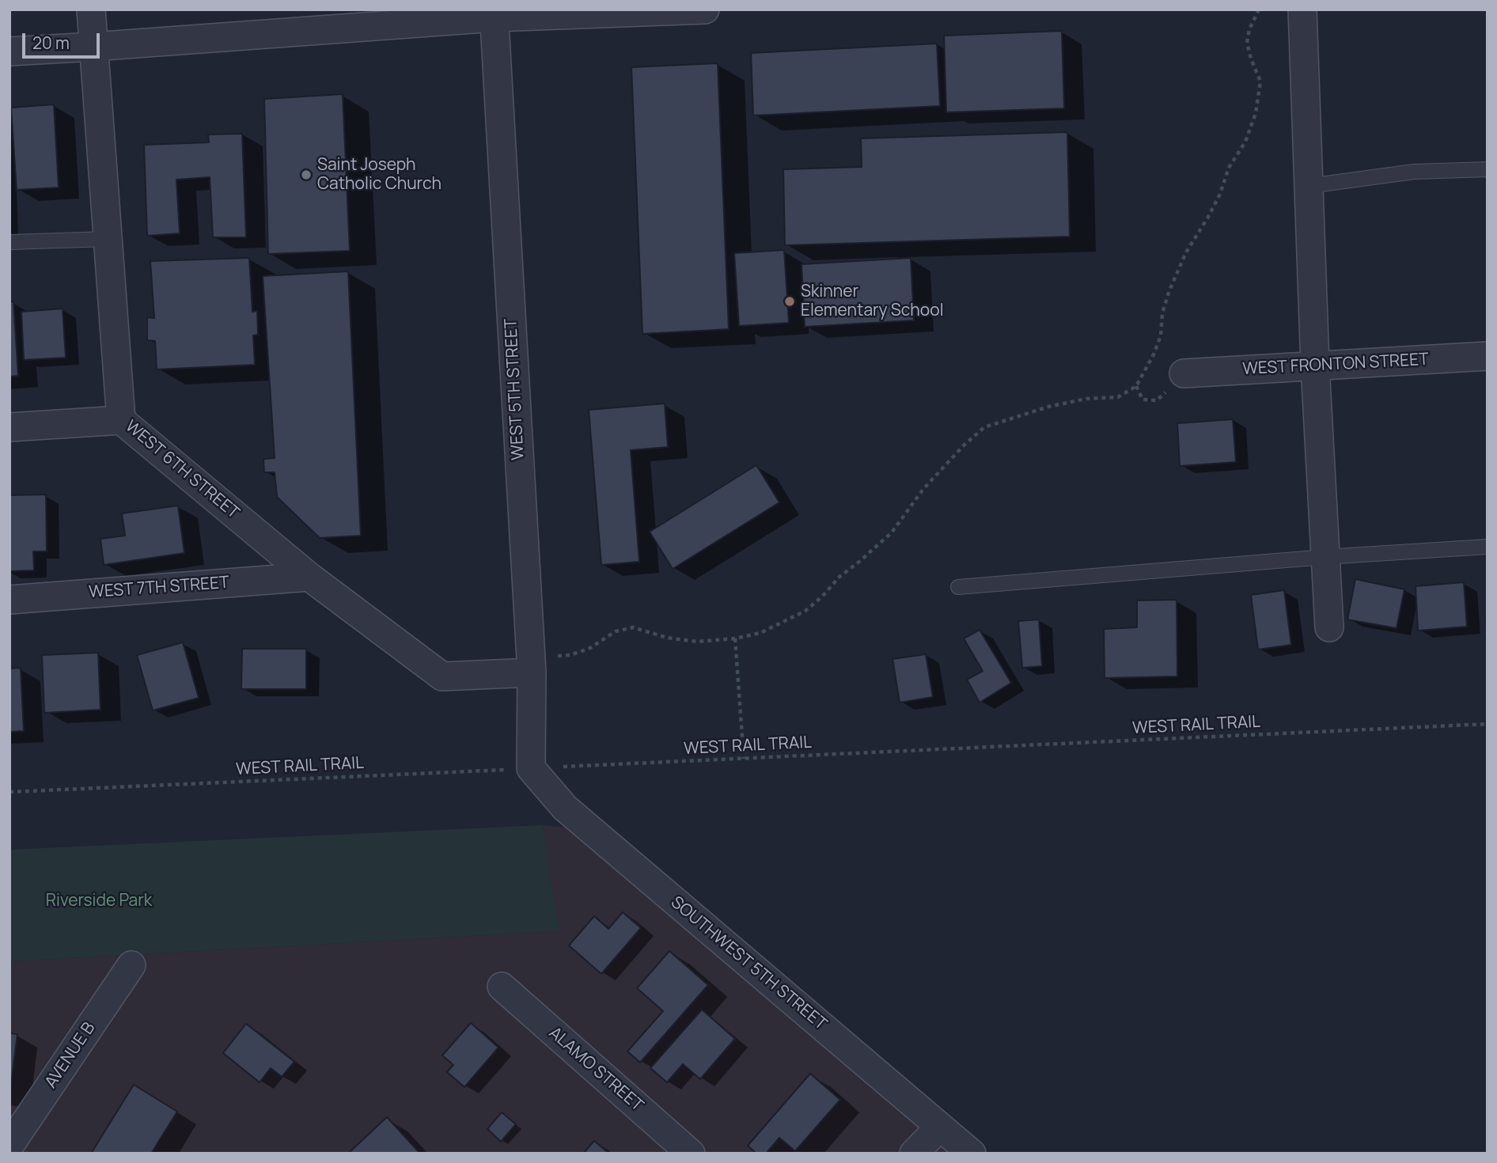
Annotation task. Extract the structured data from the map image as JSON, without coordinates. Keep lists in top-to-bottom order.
{
  "streets": {
    "street": [
      "WEST FRONTON STREET",
      "WEST 5TH STREET",
      "WEST 6TH STREET",
      "WEST 7TH STREET",
      "SOUTHWEST 5TH STREET",
      "AVENUE B",
      "ALAMO STREET"
    ],
    "path": ["WEST RAIL TRAIL"]
  },
  "crossings": [
    ["WEST 5TH STREET", "WEST 6TH STREET"],
    ["WEST 5TH STREET", "WEST RAIL TRAIL"],
    ["WEST 5TH STREET", "SOUTHWEST 5TH STREET"],
    ["WEST 6TH STREET", "WEST 7TH STREET"],
    ["WEST RAIL TRAIL", "SOUTHWEST 5TH STREET"]
  ],
  "parks": ["Riverside Park"],
  "places": ["Saint Joseph Catholic Church", "Skinner Elementary School"],
  "scale_bar": "20 m"
}
